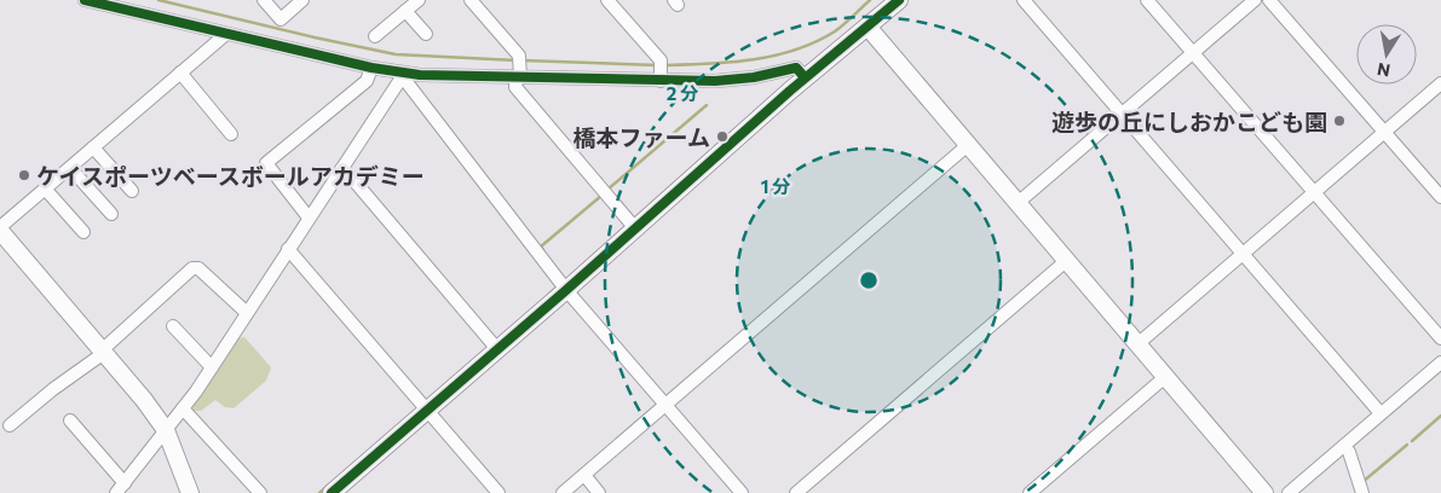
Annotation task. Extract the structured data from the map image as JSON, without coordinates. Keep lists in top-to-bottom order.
{
  "places": ["遊歩の丘にしおかこども園", "橋本ファーム", "ケイスポーツベースボールアカデミー"],
  "north": "bottom",
  "rings": ["2 分", "1 分"]
}
